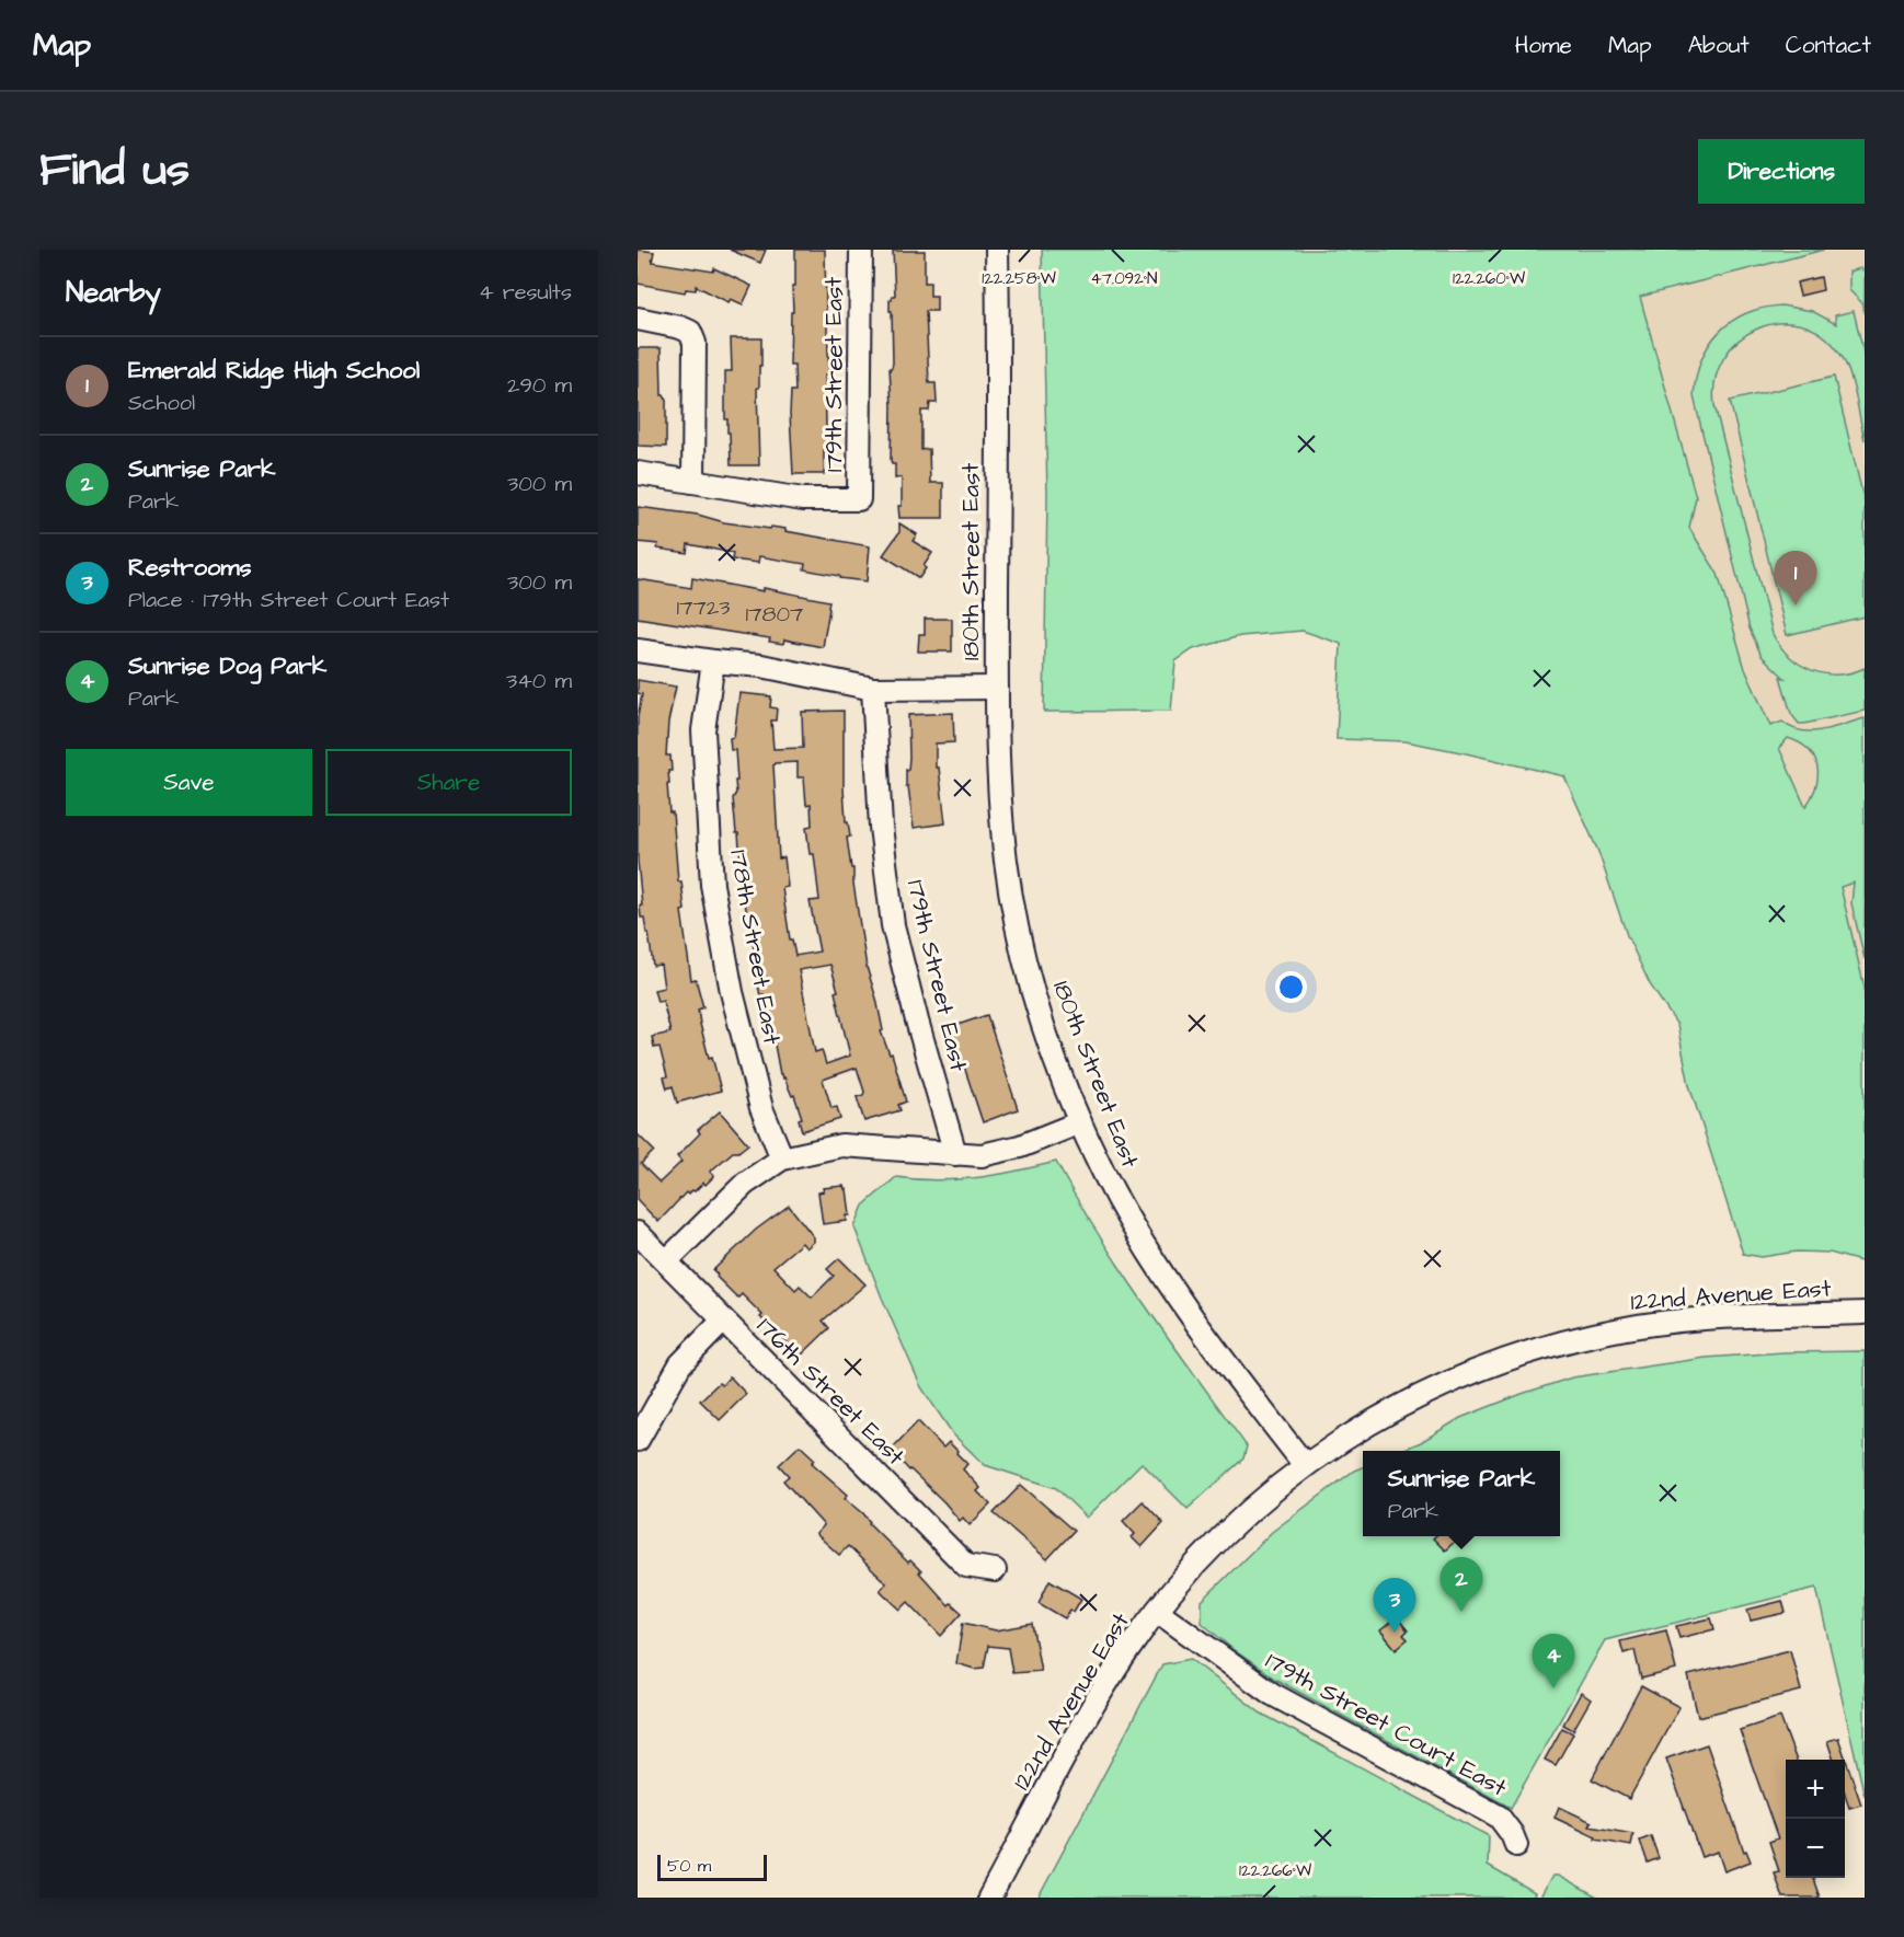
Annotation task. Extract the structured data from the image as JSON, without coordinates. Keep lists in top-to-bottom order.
{
  "streets": {
    "street": [
      "179th Street East",
      "180th Street East",
      "178th Street East",
      "122nd Avenue East",
      "176th Street East",
      "179th Street Court East"
    ]
  },
  "crossings": [
    ["180th Street East", "122nd Avenue East"],
    ["122nd Avenue East", "179th Street Court East"]
  ],
  "house_numbers": ["17723", "17807"],
  "scale_bar": "50 m",
  "page": {
    "header": "Map",
    "nav": [
      "Home",
      "Map",
      "About",
      "Contact"
    ],
    "title": "Find us",
    "buttons": [
      "Directions",
      ["Save", "Share"]
    ],
    "heading": ["Nearby", "4 results"],
    "list": [
      {
        "mark": "1",
        "name": "Emerald Ridge High School",
        "note": "School",
        "value": "290 m"
      },
      {
        "mark": "2",
        "name": "Sunrise Park",
        "note": "Park",
        "value": "300 m"
      },
      {
        "mark": "3",
        "name": "Restrooms",
        "note": "Place · 179th Street Court East",
        "value": "300 m"
      },
      {
        "mark": "4",
        "name": "Sunrise Dog Park",
        "note": "Park",
        "value": "340 m"
      }
    ],
    "pins": [
      "1",
      "2",
      "3",
      "4"
    ],
    "popup": ["Sunrise Park", "Park"],
    "map_buttons": ["+", "−"],
    "scale": "50 m"
  },
  "coordinates": [
    "122.258°W",
    "47.092°N",
    "122.260°W",
    "122.266°W"
  ]
}
